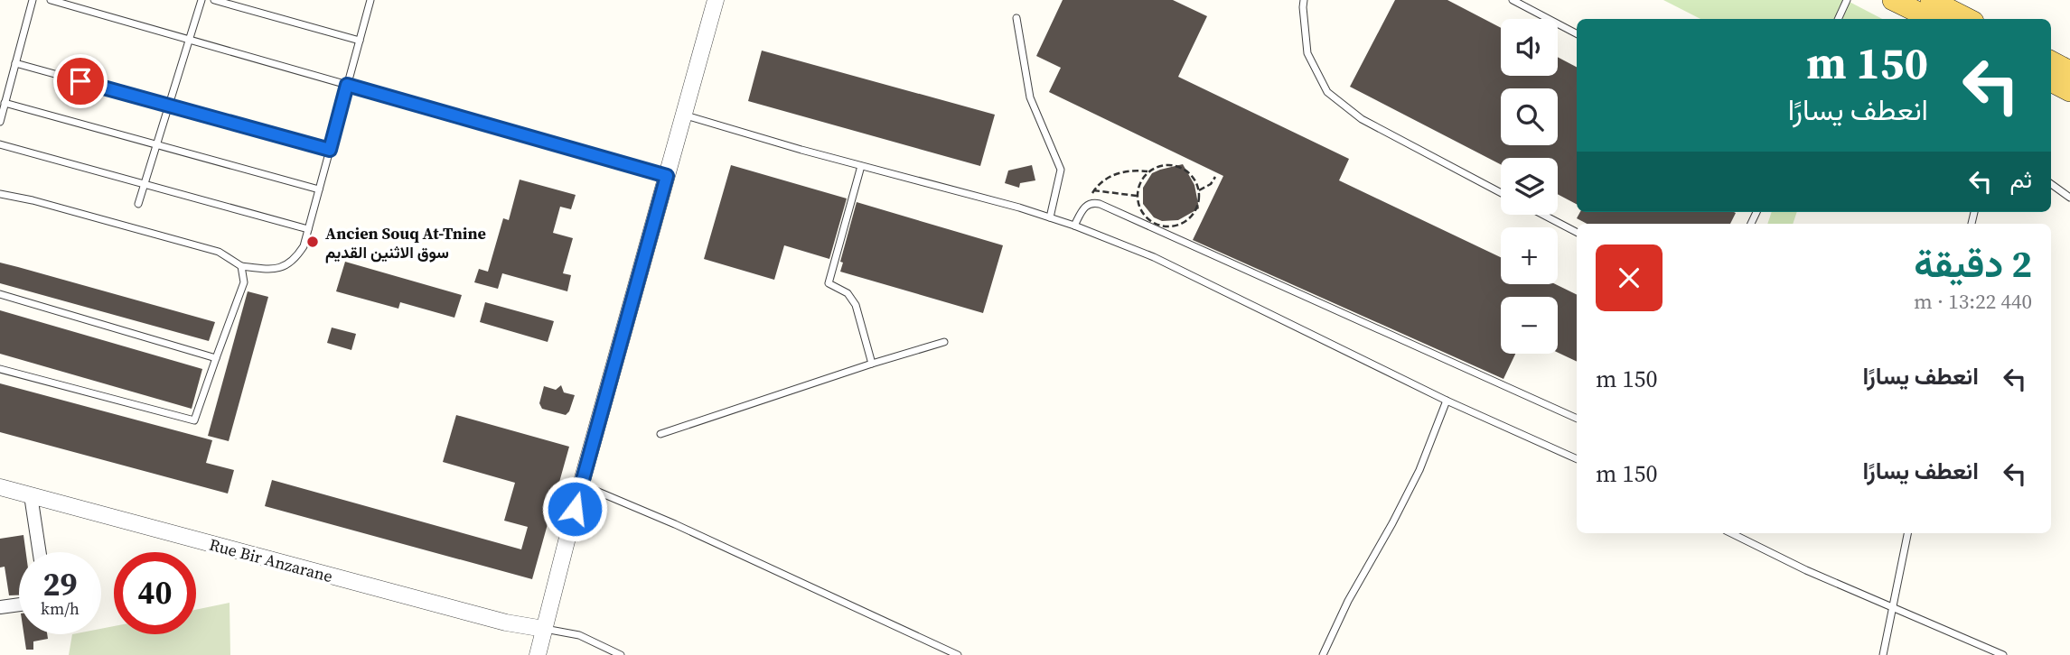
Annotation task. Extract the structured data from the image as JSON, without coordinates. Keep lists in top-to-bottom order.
{
  "streets": {
    "street": ["Rue Bir Anzarane"]
  },
  "places": ["Ancien Souq At-Tnine سوق الاثنين القديم"],
  "page": {
    "map_buttons": ["+", "−"],
    "turn": ["150 m", "انعطف يسارًا"],
    "then": "ثم",
    "heading": ["2 دقيقة", "440 m · 13:22"],
    "list": [
      {
        "name": "انعطف يسارًا",
        "value": "150 m"
      },
      {
        "name": "انعطف يسارًا",
        "value": "150 m"
      }
    ],
    "speed": "29 km/h",
    "limit": "40"
  }
}
